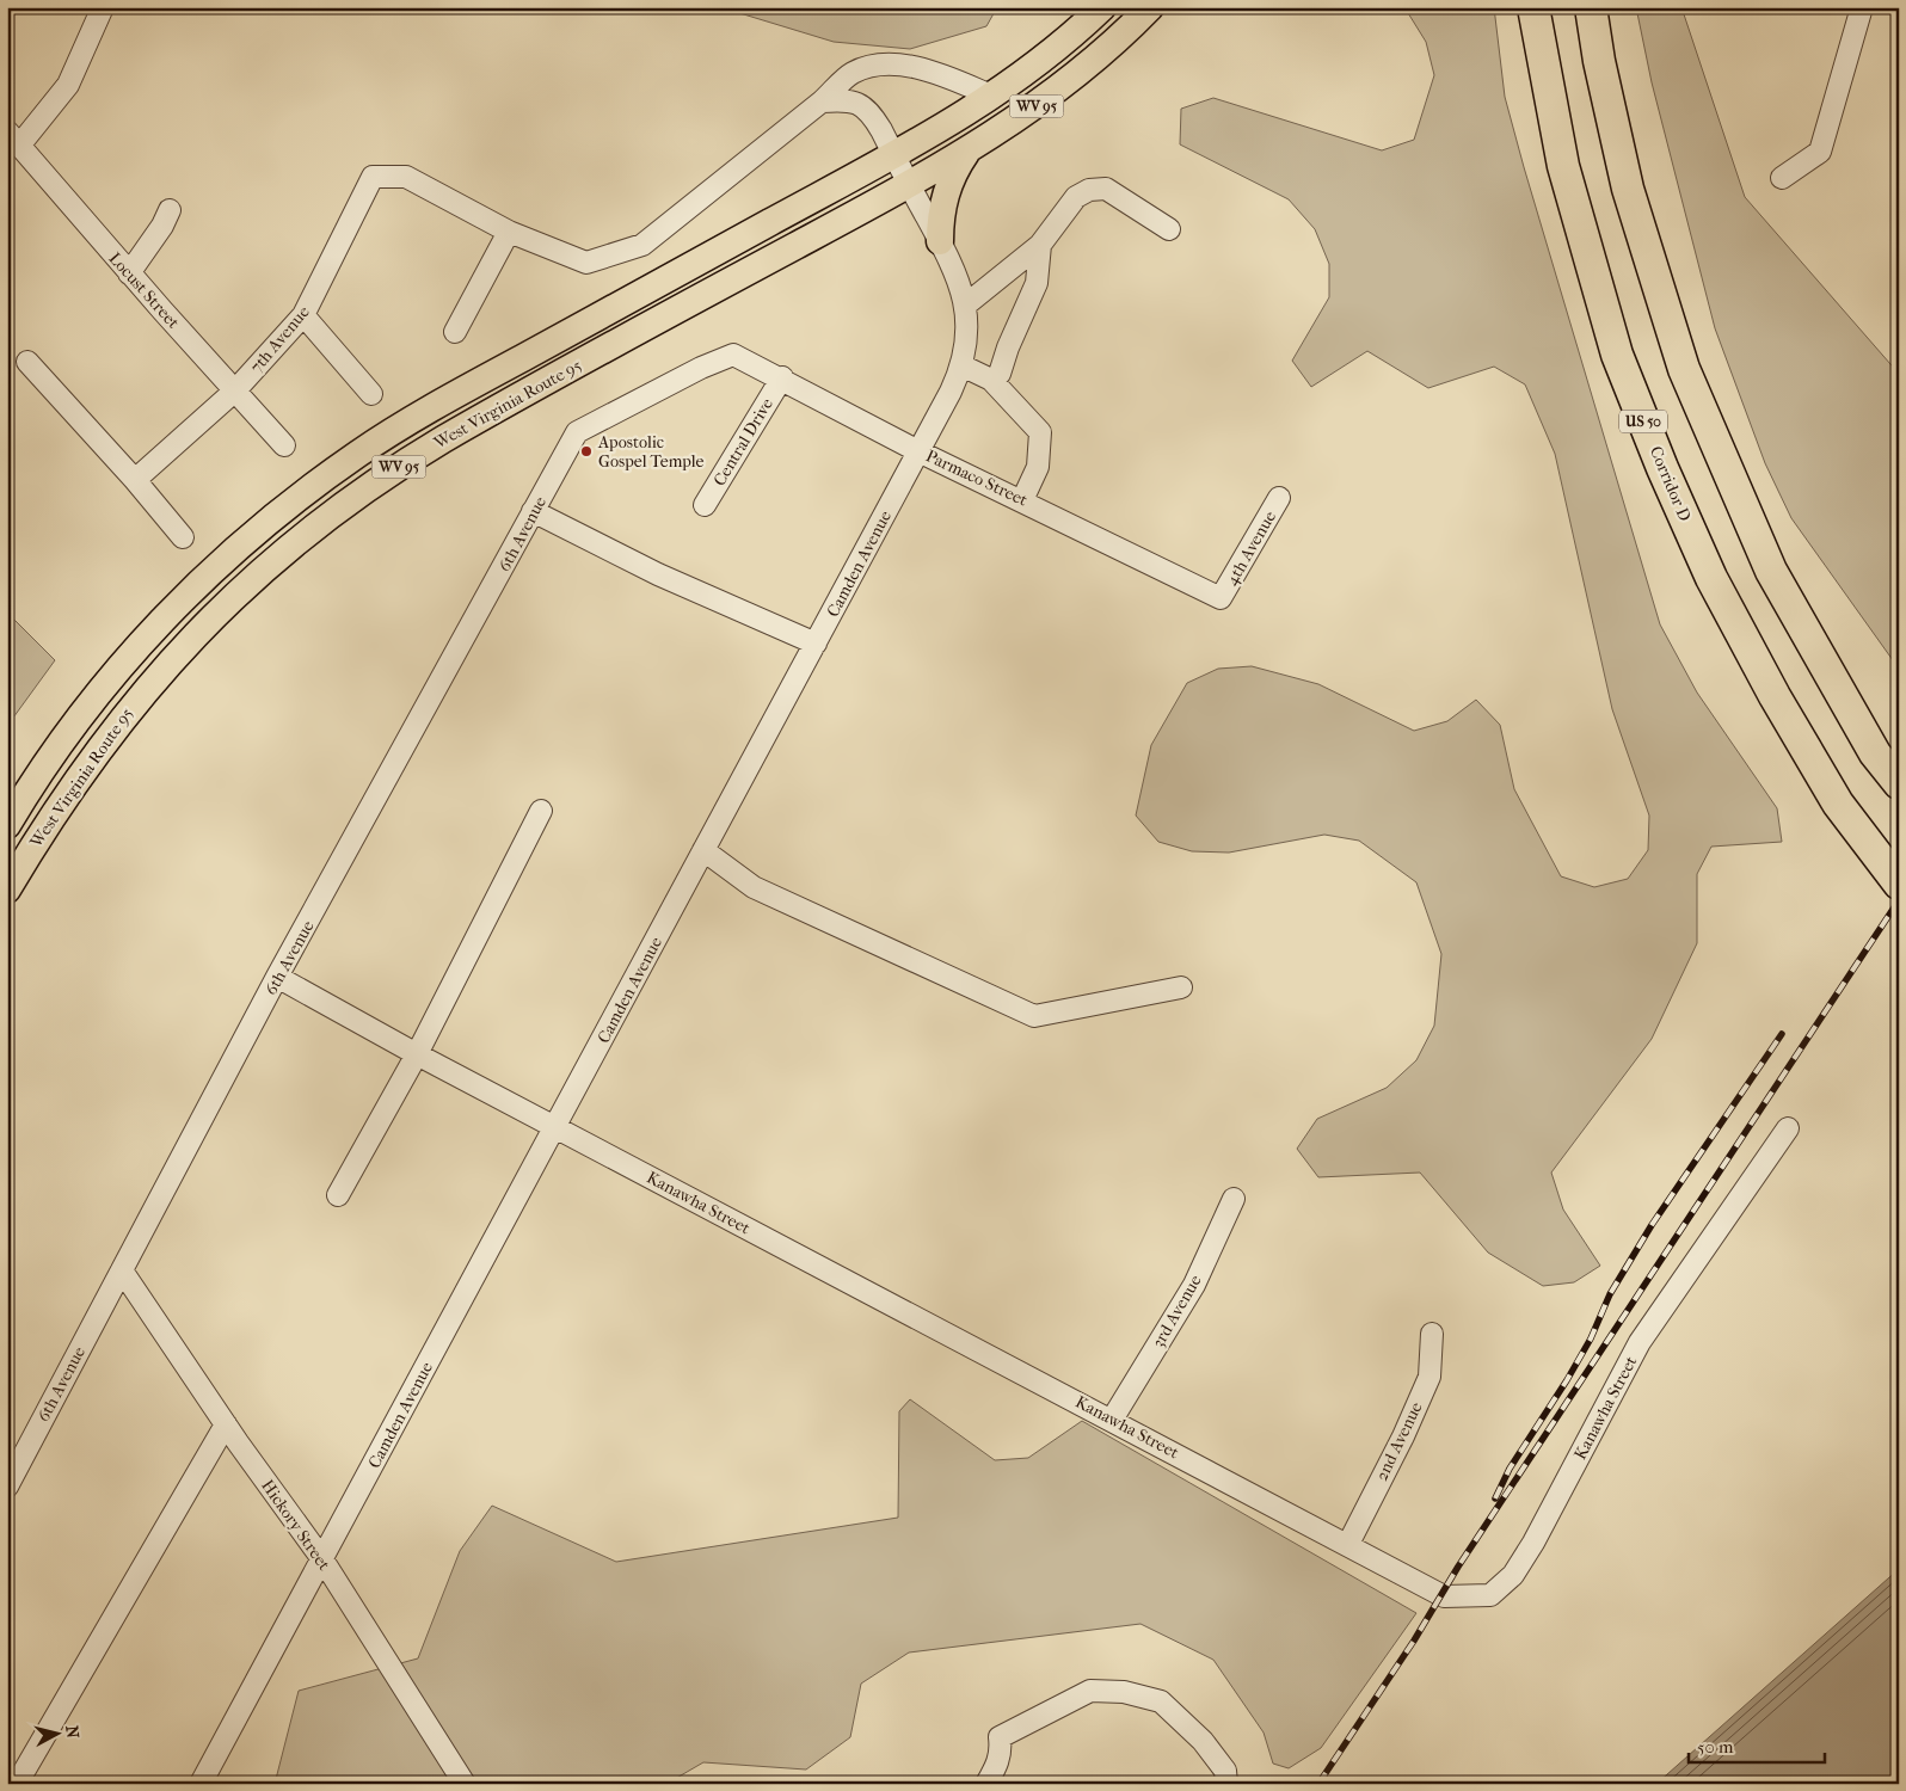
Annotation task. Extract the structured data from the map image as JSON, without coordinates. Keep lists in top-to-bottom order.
{
  "streets": {
    "highway": ["US 50", "Corridor D"],
    "main road": ["WV 95", "West Virginia Route 95"],
    "street": [
      "Locust Street",
      "7th Avenue",
      "Central Drive",
      "Parmaco Street",
      "6th Avenue",
      "4th Avenue",
      "Camden Avenue",
      "Kanawha Street",
      "3rd Avenue",
      "2nd Avenue",
      "Hickory Street"
    ]
  },
  "crossings": [
    ["WV 95", "West Virginia Route 95"],
    ["WV 95", "Camden Avenue"],
    ["Locust Street", "7th Avenue"],
    ["West Virginia Route 95", "Camden Avenue"],
    ["Central Drive", "Parmaco Street"],
    ["Parmaco Street", "6th Avenue"],
    ["Parmaco Street", "4th Avenue"],
    ["Parmaco Street", "Camden Avenue"],
    ["6th Avenue", "Kanawha Street"],
    ["6th Avenue", "Hickory Street"],
    ["Camden Avenue", "Kanawha Street"],
    ["Camden Avenue", "Hickory Street"],
    ["Kanawha Street", "3rd Avenue"],
    ["Kanawha Street", "2nd Avenue"]
  ],
  "places": ["Apostolic Gospel Temple"],
  "scale_bar": "50 m",
  "north": "right"
}
